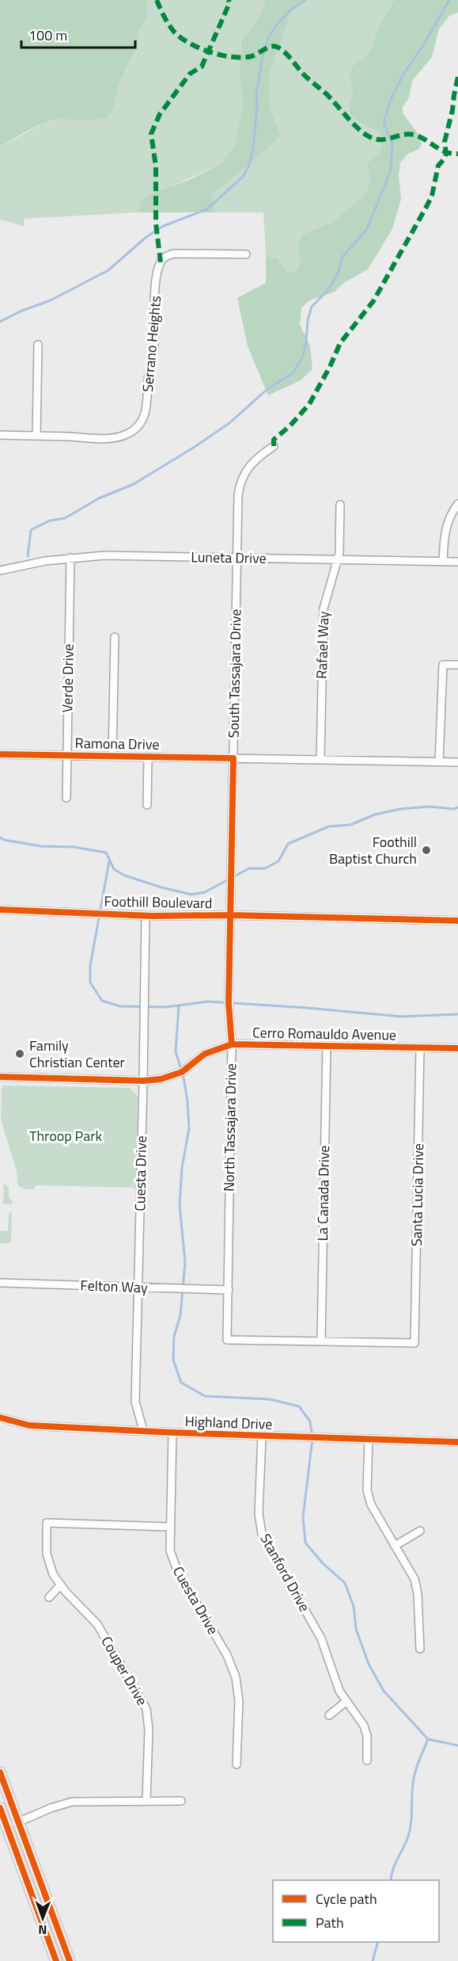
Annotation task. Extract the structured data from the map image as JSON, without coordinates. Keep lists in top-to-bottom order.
{
  "streets": {
    "street": [
      "Serrano Heights",
      "Luneta Drive",
      "Rafael Way",
      "South Tassajara Drive",
      "Verde Drive",
      "Ramona Drive",
      "Foothill Boulevard",
      "Cerro Romauldo Avenue",
      "North Tassajara Drive",
      "Cuesta Drive",
      "La Canada Drive",
      "Santa Lucia Drive",
      "Felton Way",
      "Highland Drive",
      "Stanford Drive",
      "Couper Drive"
    ]
  },
  "crossings": [
    ["Luneta Drive", "Rafael Way"],
    ["Luneta Drive", "South Tassajara Drive"],
    ["Luneta Drive", "Verde Drive"],
    ["Rafael Way", "Ramona Drive"],
    ["South Tassajara Drive", "Ramona Drive"],
    ["South Tassajara Drive", "Foothill Boulevard"],
    ["South Tassajara Drive", "North Tassajara Drive"],
    ["Verde Drive", "Ramona Drive"],
    ["Foothill Boulevard", "North Tassajara Drive"],
    ["Foothill Boulevard", "Cuesta Drive"],
    ["Cerro Romauldo Avenue", "North Tassajara Drive"],
    ["Cerro Romauldo Avenue", "Cuesta Drive"],
    ["Cerro Romauldo Avenue", "La Canada Drive"],
    ["Cerro Romauldo Avenue", "Santa Lucia Drive"],
    ["North Tassajara Drive", "La Canada Drive"],
    ["North Tassajara Drive", "Santa Lucia Drive"],
    ["North Tassajara Drive", "Felton Way"],
    ["Cuesta Drive", "Felton Way"],
    ["Cuesta Drive", "Highland Drive"],
    ["Cuesta Drive", "Couper Drive"],
    ["La Canada Drive", "Santa Lucia Drive"],
    ["Highland Drive", "Stanford Drive"]
  ],
  "parks": ["Throop Park"],
  "places": ["Foothill Baptist Church", "Family Christian Center"],
  "legend": ["Cycle path", "Path"],
  "scale_bar": "100 m",
  "north": "bottom"
}
